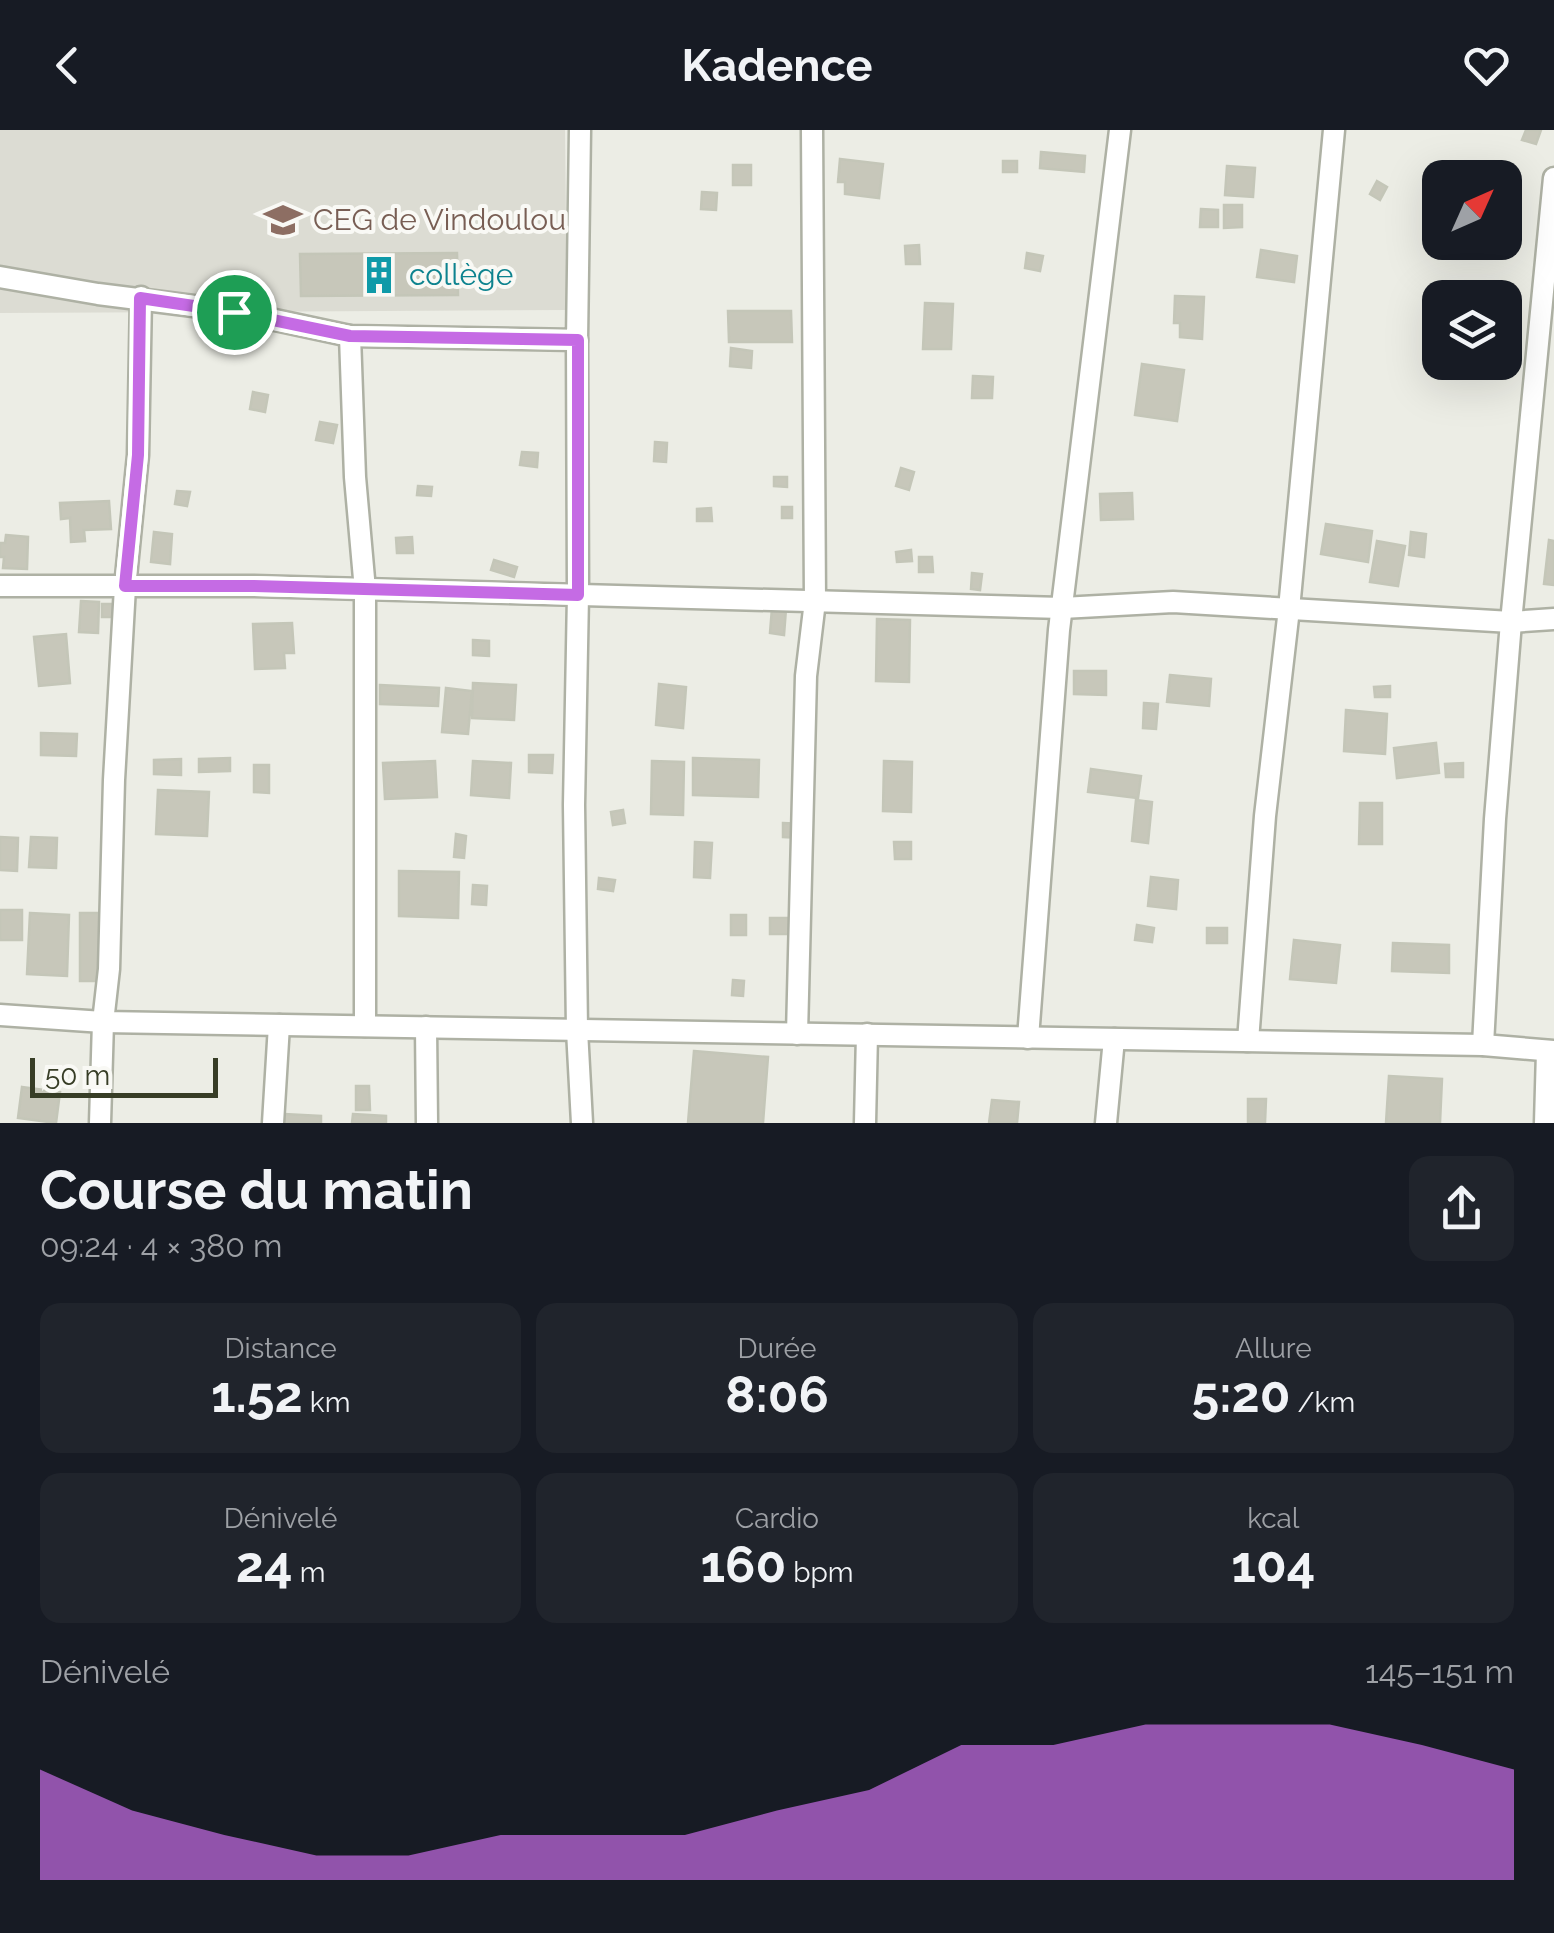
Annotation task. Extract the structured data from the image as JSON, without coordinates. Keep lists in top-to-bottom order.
{
  "places": {
    "school or university": ["CEG de Vindoulou"],
    "building": ["collège"]
  },
  "scale_bar": "50 m",
  "north": "top right",
  "page": {
    "header": "Kadence",
    "scale": "50 m",
    "heading": ["Course du matin", "09:24 · 4 × 380 m"],
    "stats": [
      ["Distance", "1.52 km"],
      ["Durée", "8:06"],
      ["Allure", "5:20 /km"],
      ["Dénivelé", "24 m"],
      ["Cardio", "160 bpm"],
      ["kcal", "104"]
    ],
    "chart": ["Dénivelé", "145–151 m"]
  }
}
